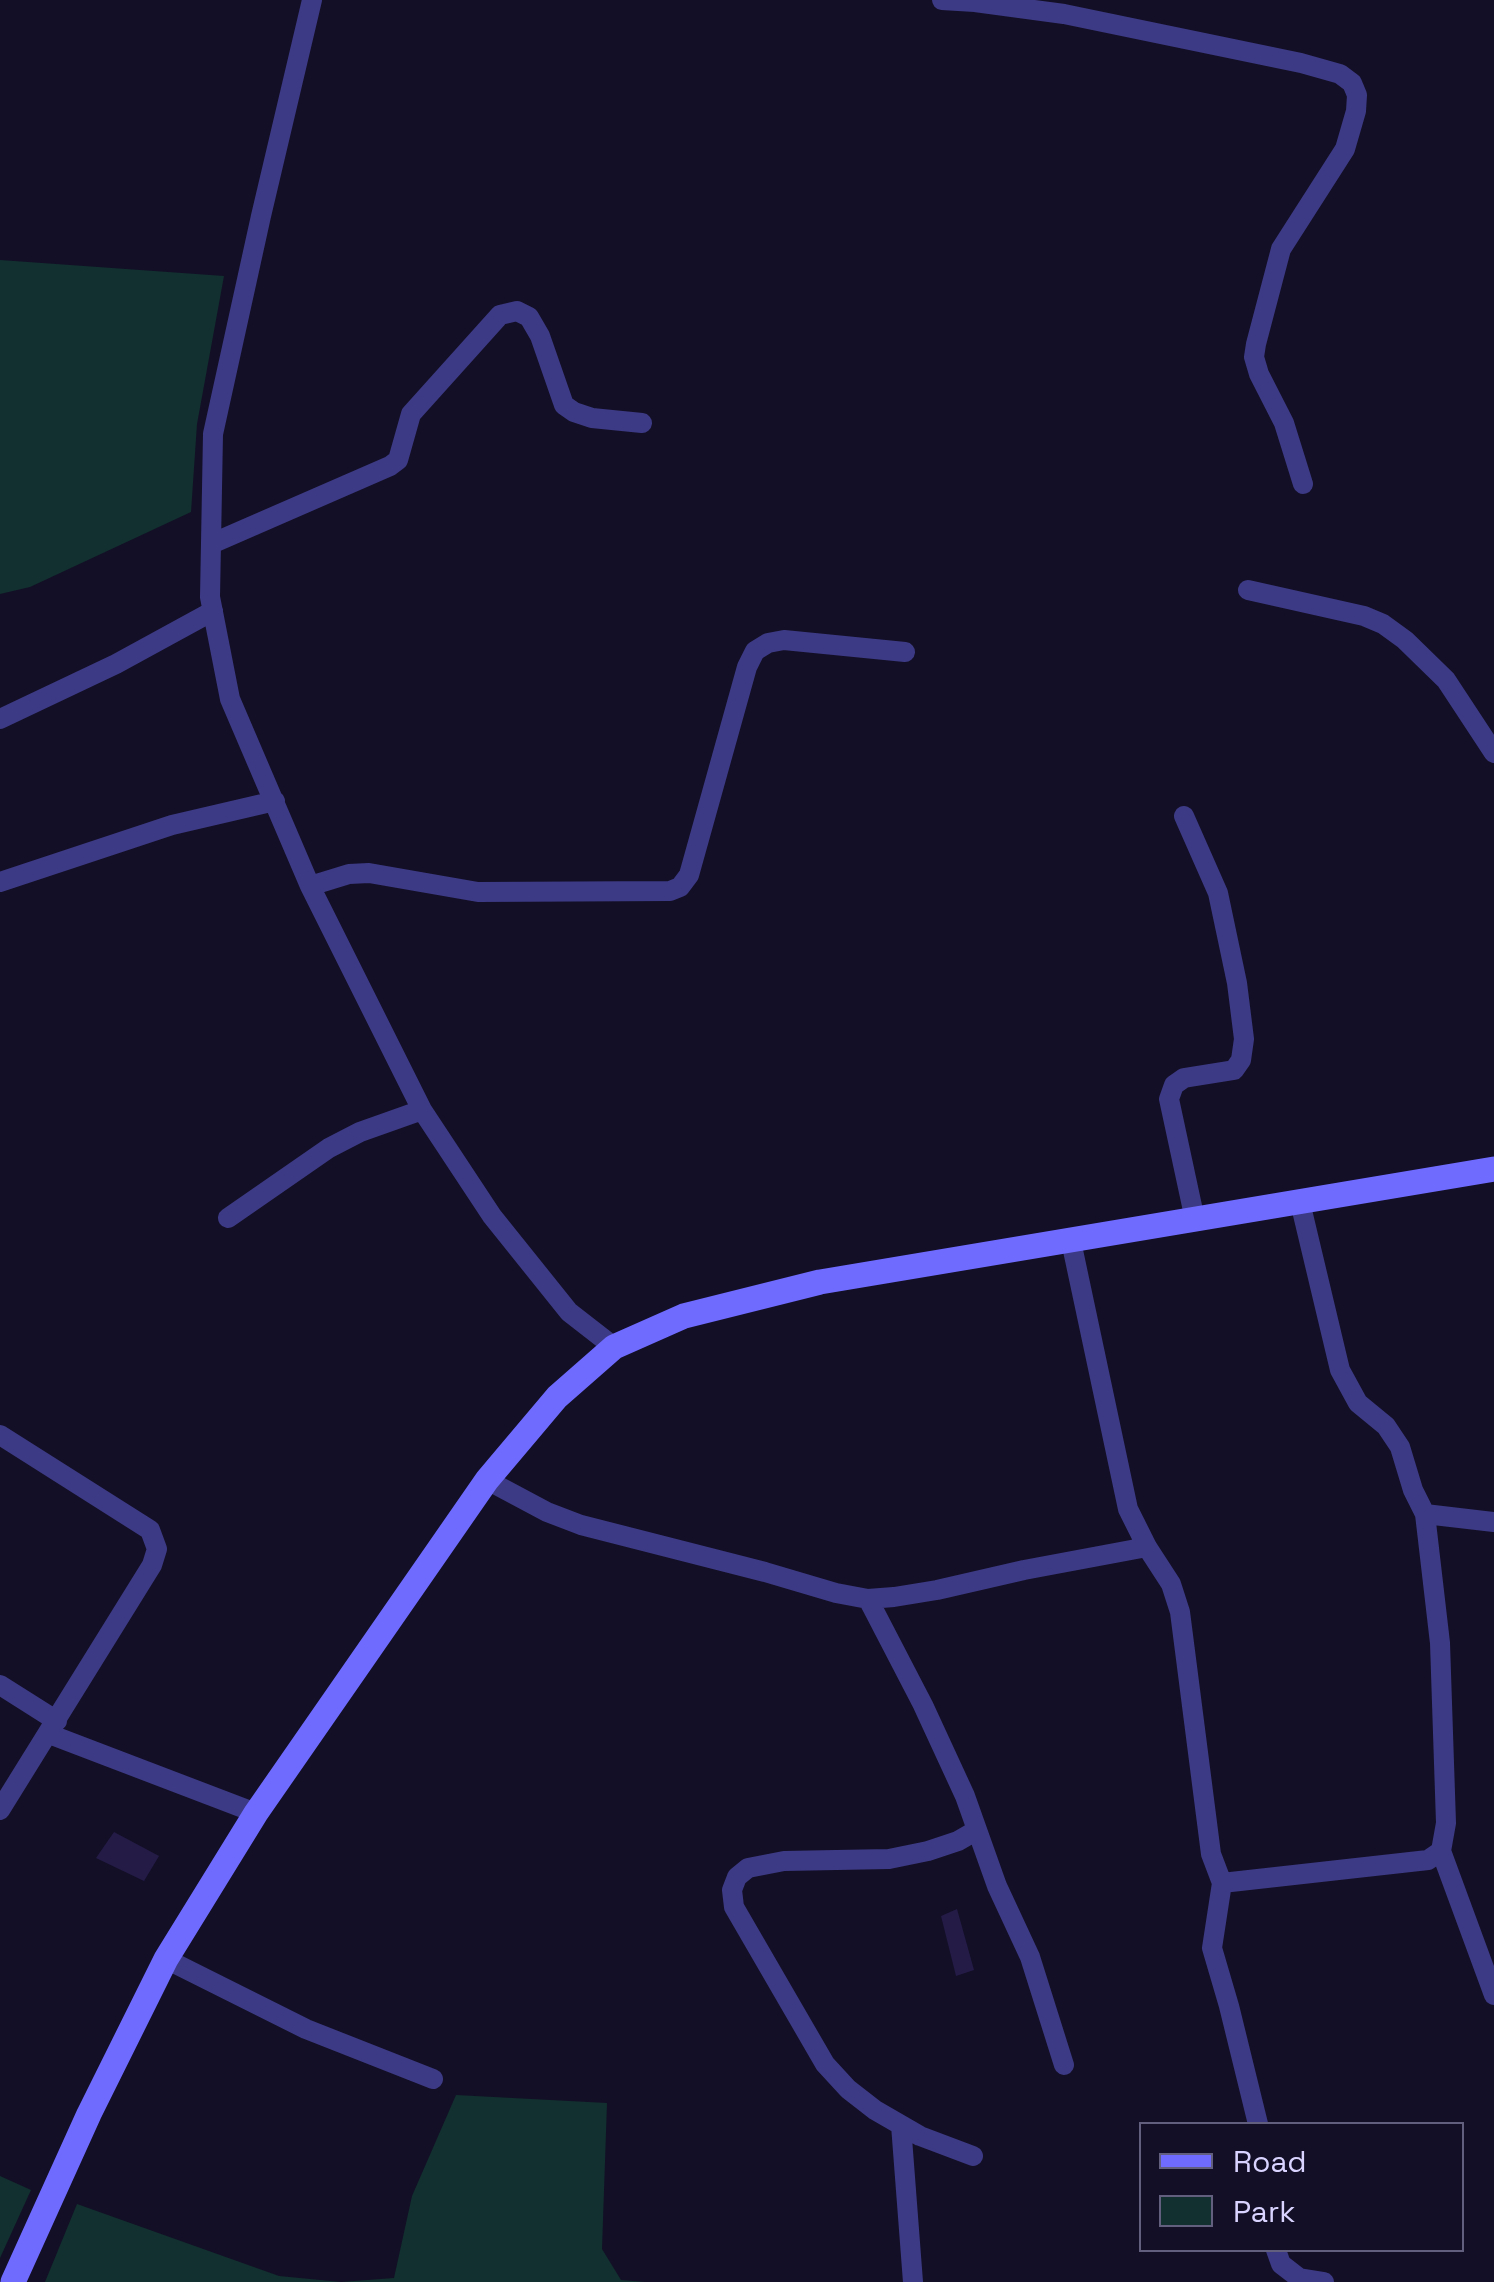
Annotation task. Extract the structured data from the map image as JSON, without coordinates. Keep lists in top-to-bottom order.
{
  "legend": ["Road", "Park"]
}
